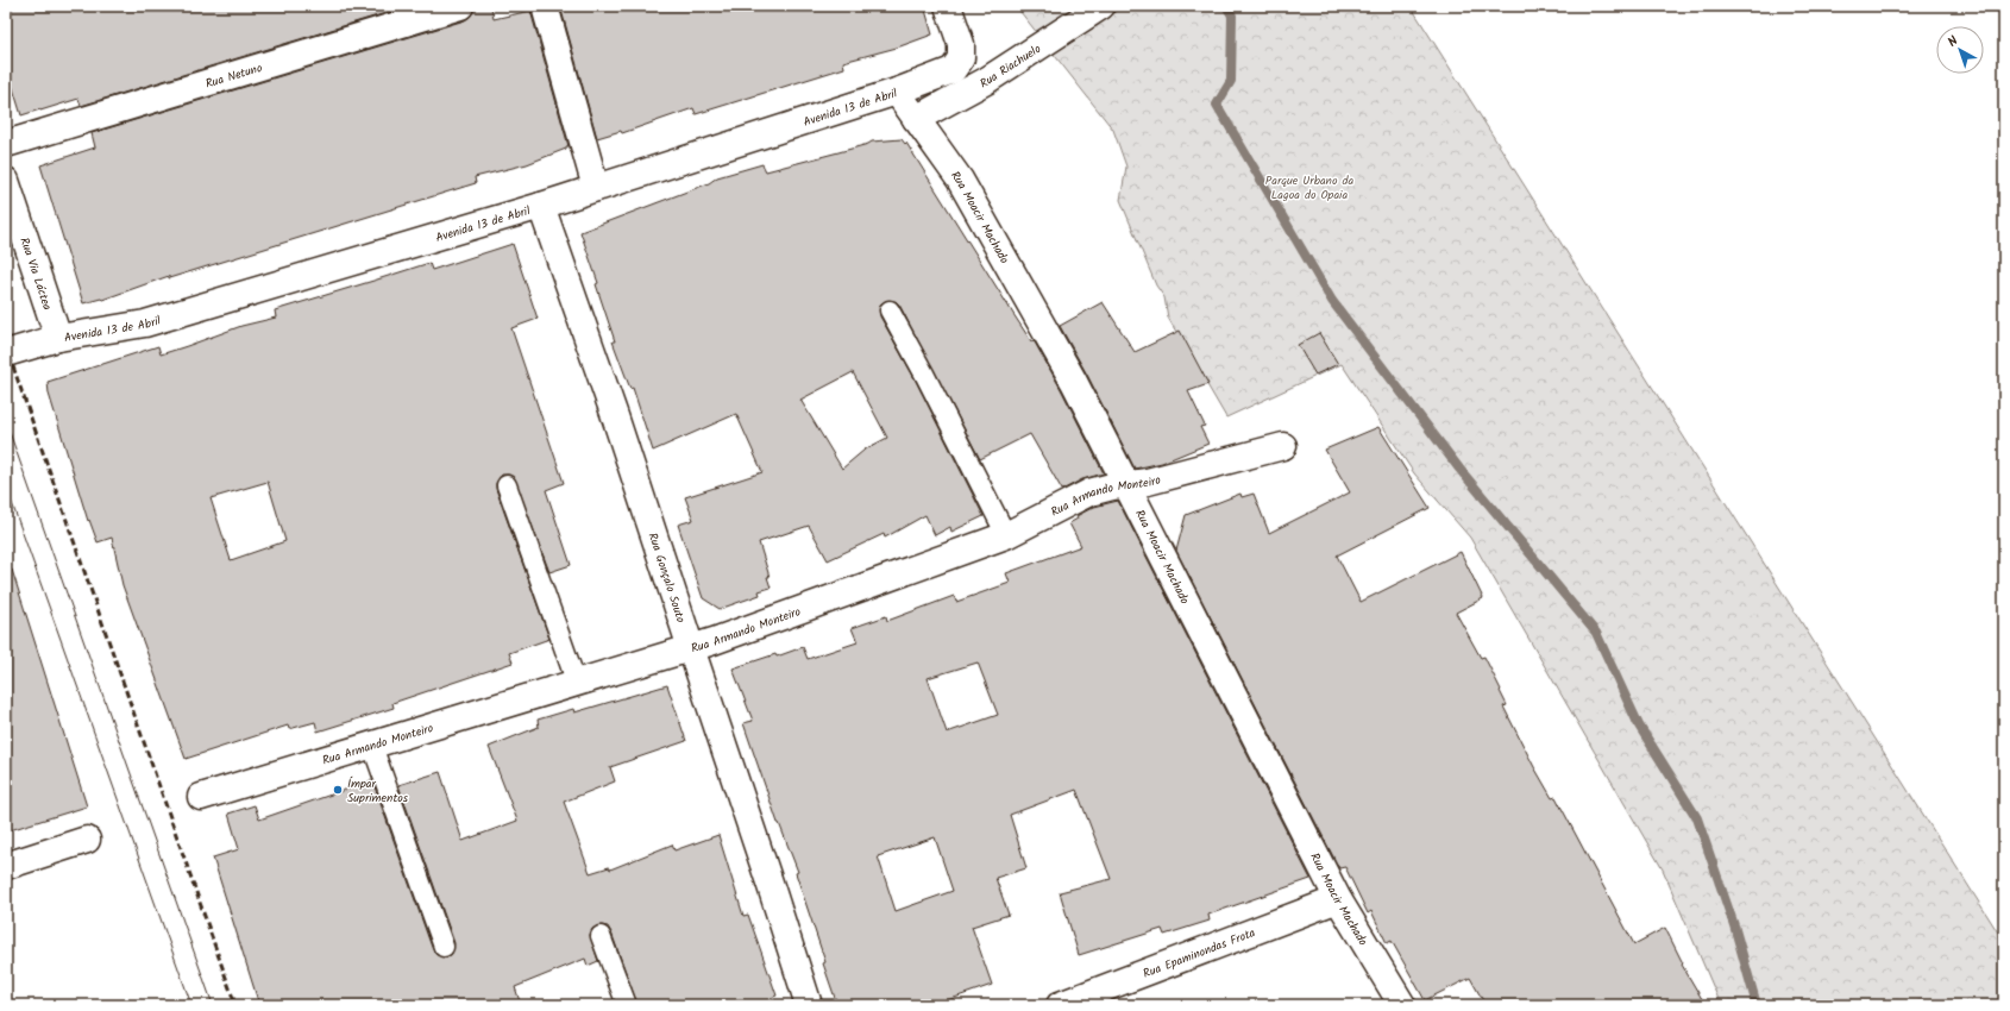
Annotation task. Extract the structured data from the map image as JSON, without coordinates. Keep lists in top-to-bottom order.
{
  "streets": {
    "street": [
      "Rua Riachuelo",
      "Rua Netuno",
      "Avenida 13 de Abril",
      "Rua Moacir Machado",
      "Rua Via Láctea",
      "Rua Armando Monteiro",
      "Rua Gonçalo Souto",
      "Rua Epaminondas Frota"
    ]
  },
  "crossings": [
    ["Rua Riachuelo", "Rua Moacir Machado"],
    ["Avenida 13 de Abril", "Rua Moacir Machado"],
    ["Avenida 13 de Abril", "Rua Via Láctea"],
    ["Avenida 13 de Abril", "Rua Gonçalo Souto"],
    ["Rua Moacir Machado", "Rua Armando Monteiro"],
    ["Rua Moacir Machado", "Rua Epaminondas Frota"],
    ["Rua Armando Monteiro", "Rua Gonçalo Souto"]
  ],
  "parks": ["Parque Urbano da Lagoa do Opaia"],
  "places": ["Ímpar Suprimentos"],
  "north": "top left"
}
